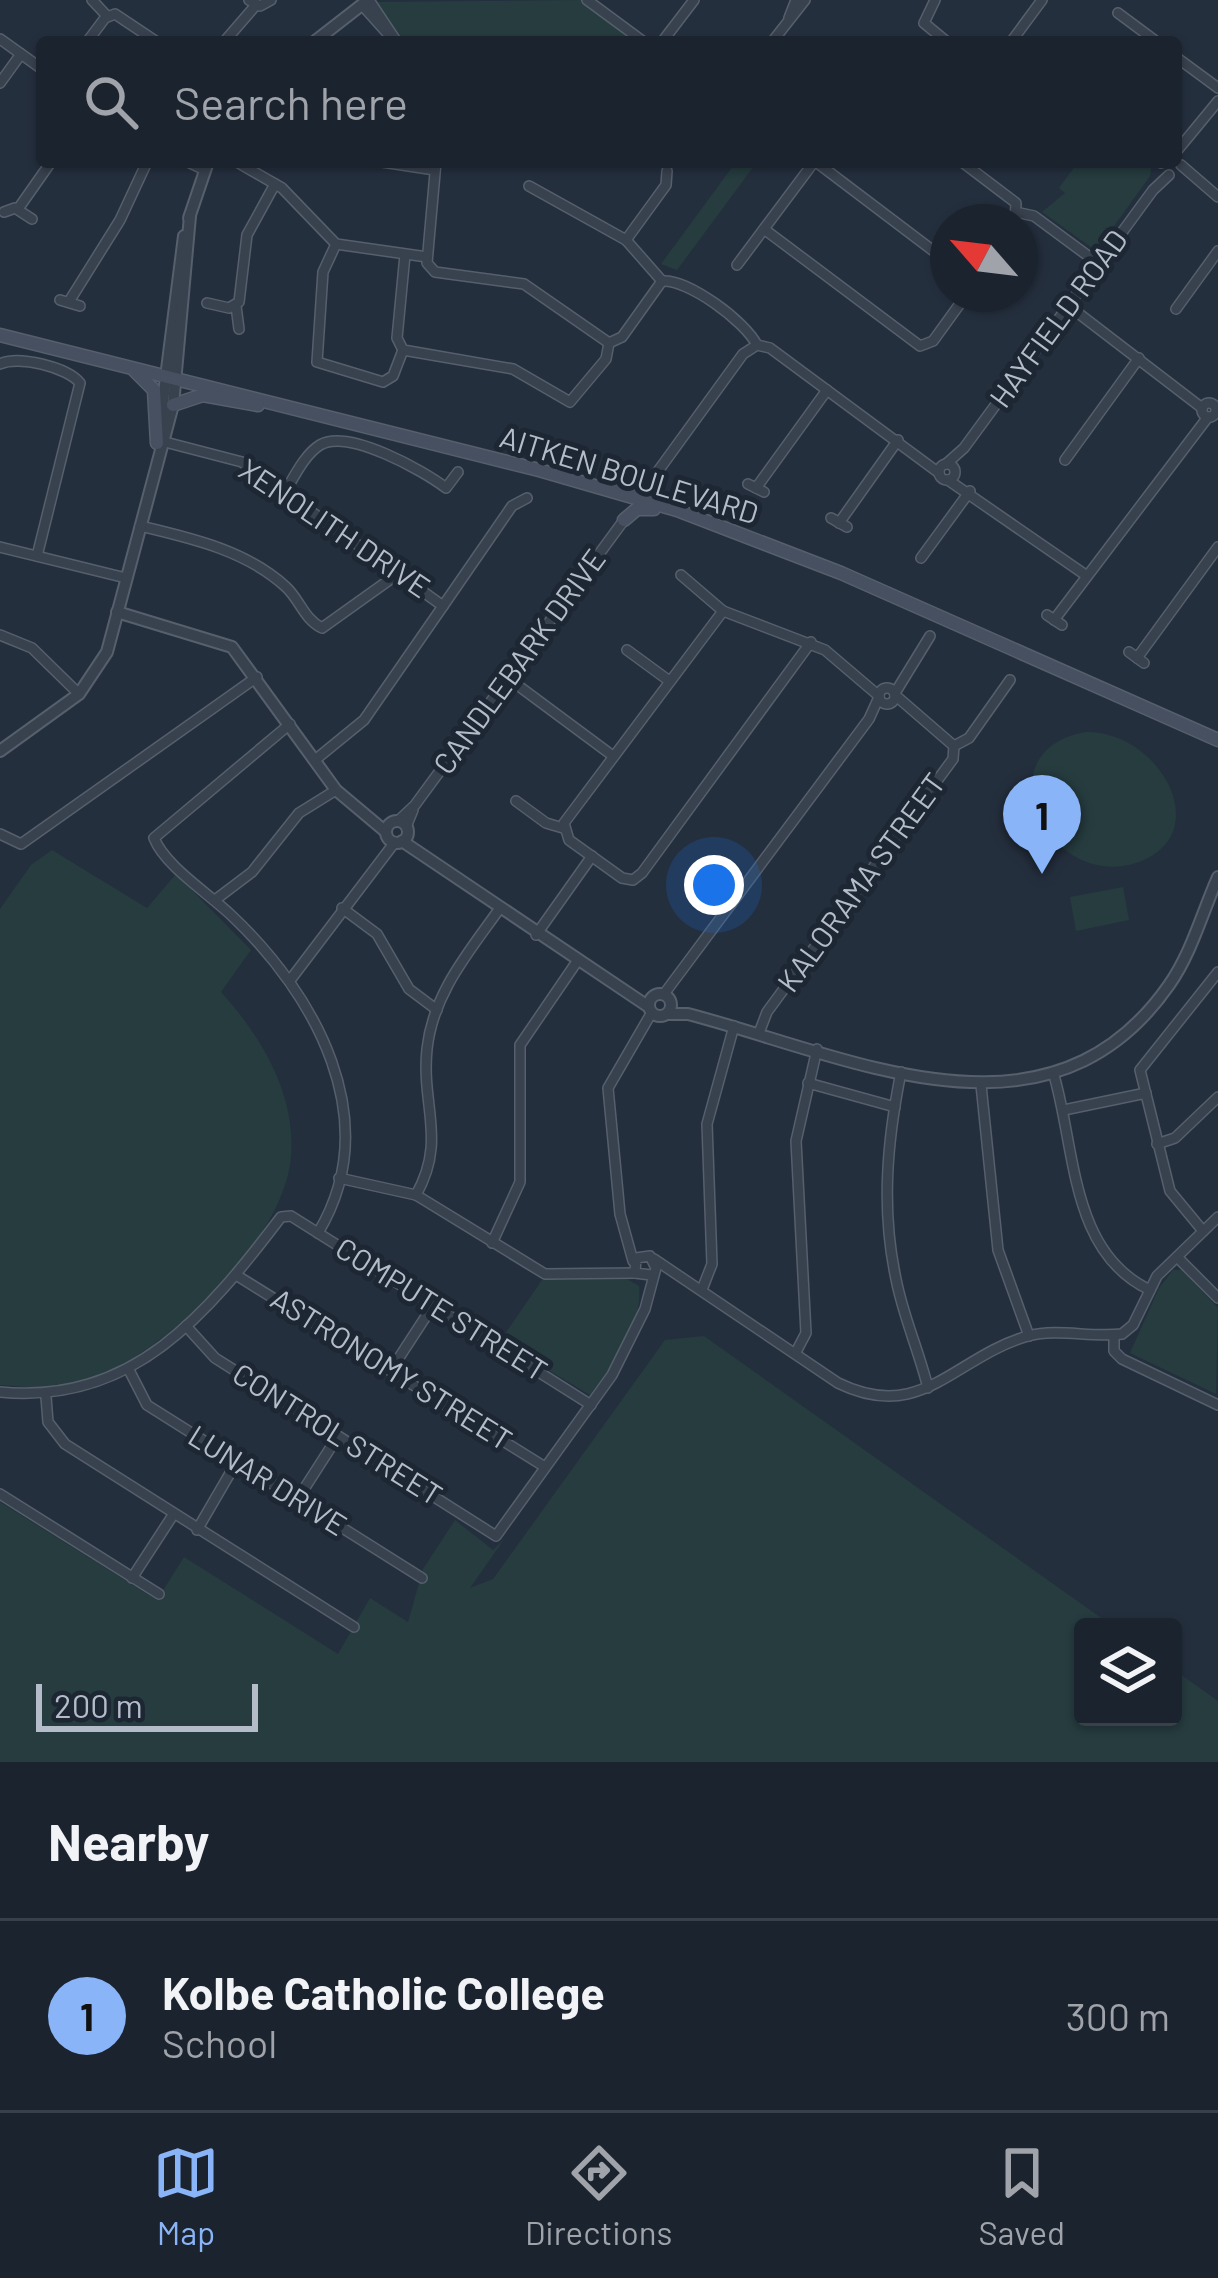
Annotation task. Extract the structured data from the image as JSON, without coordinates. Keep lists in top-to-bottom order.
{
  "streets": {
    "main road": ["AITKEN BOULEVARD"],
    "street": [
      "HAYFIELD ROAD",
      "XENOLITH DRIVE",
      "CANDLEBARK DRIVE",
      "KALORAMA STREET",
      "COMPUTE STREET",
      "ASTRONOMY STREET",
      "CONTROL STREET",
      "LUNAR DRIVE"
    ]
  },
  "crossings": [
    ["COMPUTE STREET", "ASTRONOMY STREET"],
    ["ASTRONOMY STREET", "CONTROL STREET"]
  ],
  "scale_bar": "200 m",
  "north": "top left",
  "page": {
    "search": "Search here",
    "pins": "1",
    "scale": "200 m",
    "heading": "Nearby",
    "list": [
      {
        "mark": "1",
        "name": "Kolbe Catholic College",
        "note": "School",
        "value": "300 m"
      }
    ],
    "nav": ["Map", "Directions", "Saved"]
  }
}
